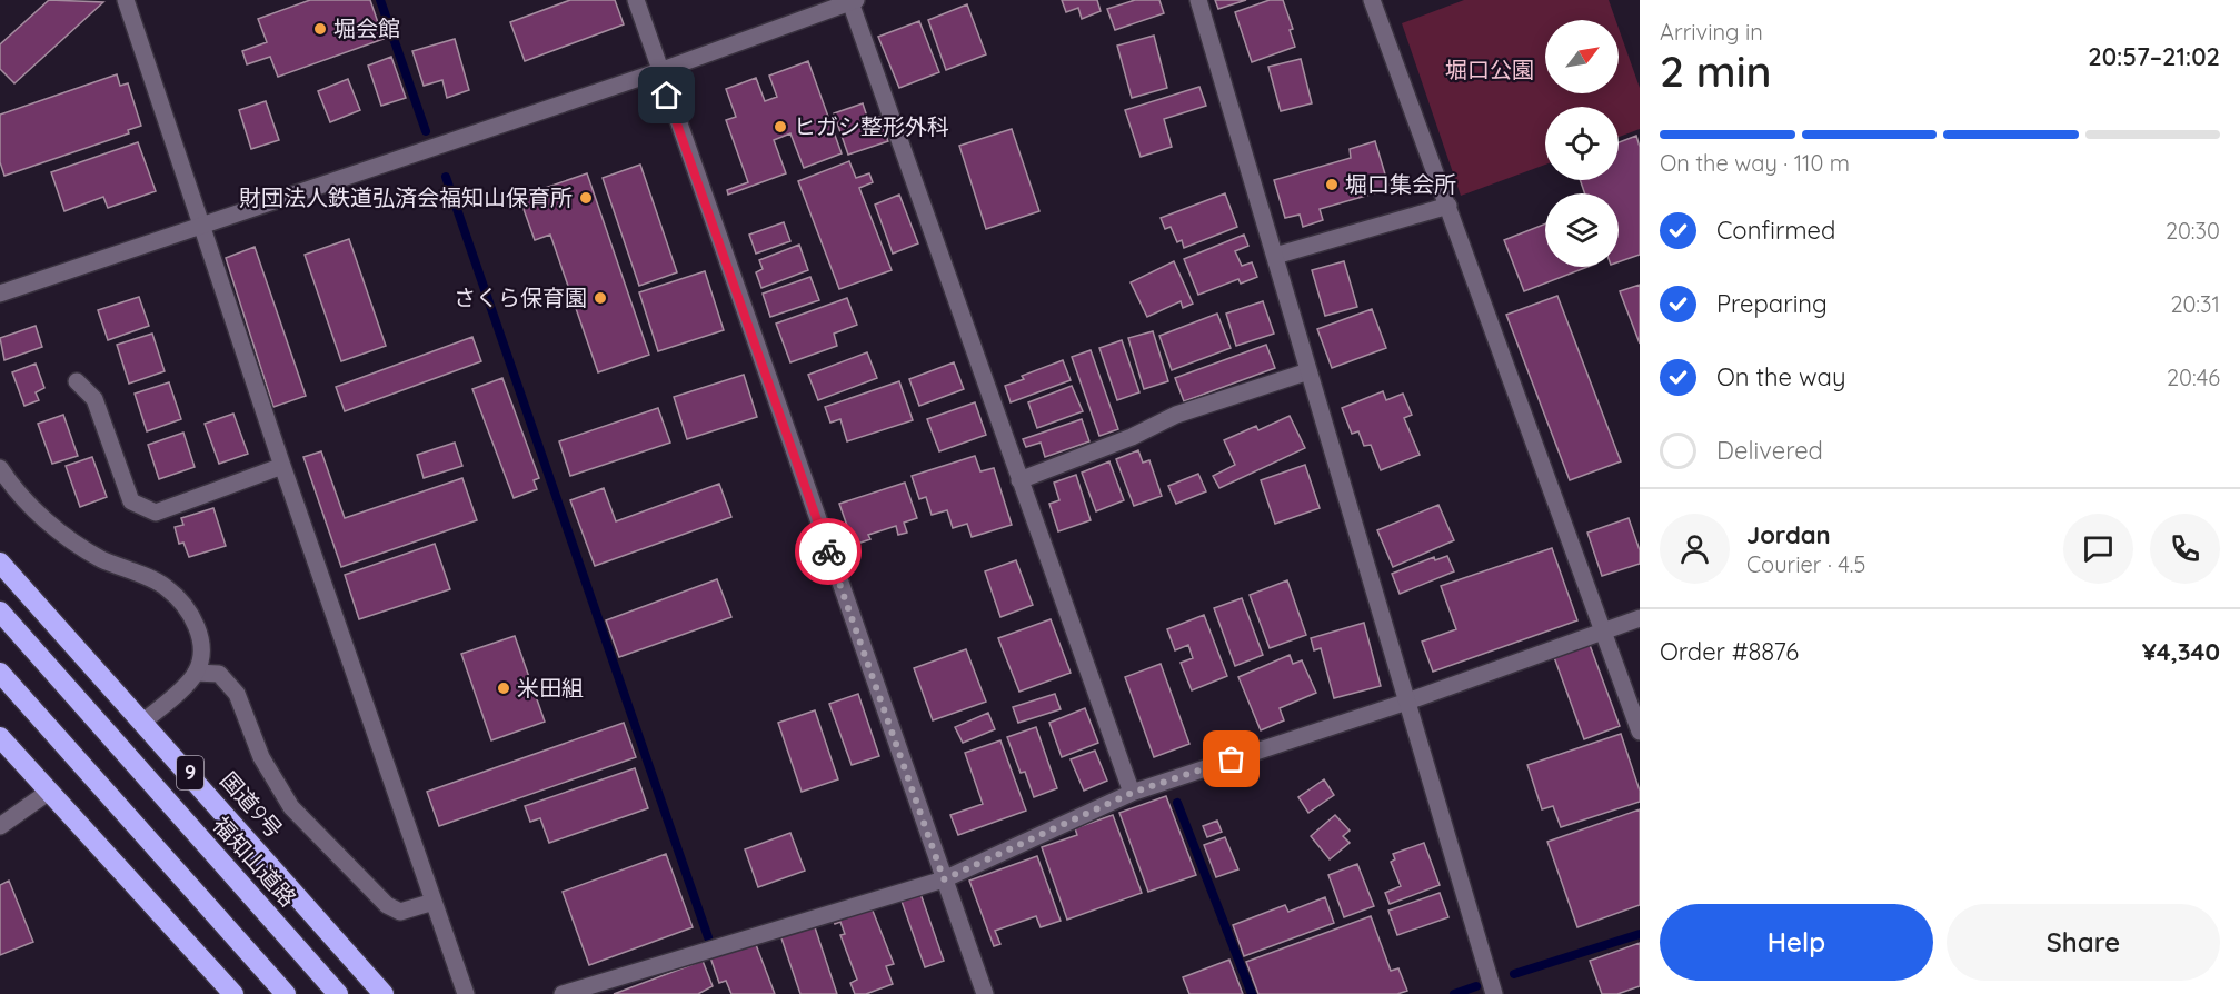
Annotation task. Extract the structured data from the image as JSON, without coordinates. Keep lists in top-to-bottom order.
{
  "streets": {
    "highway": ["9", "国道9号", "福知山道路"]
  },
  "parks": ["堀口公園"],
  "places": [
    "堀会館",
    "ヒガシ整形外科",
    "堀口集会所",
    "財団法人鉄道弘済会福知山保育所",
    "さくら保育園",
    "米田組"
  ],
  "north": "top right",
  "page": {
    "heading": ["2 min", "Arriving in", "20:57–21:02"],
    "panel": [
      "Jordan",
      "Courier · 4.5",
      "Order #8876",
      "¥4,340"
    ],
    "bar": "On the way · 110 m",
    "list": [
      ["Confirmed", "20:30"],
      ["Preparing", "20:31"],
      ["On the way", "20:46"],
      "Delivered"
    ],
    "buttons": ["Help", "Share"]
  }
}
